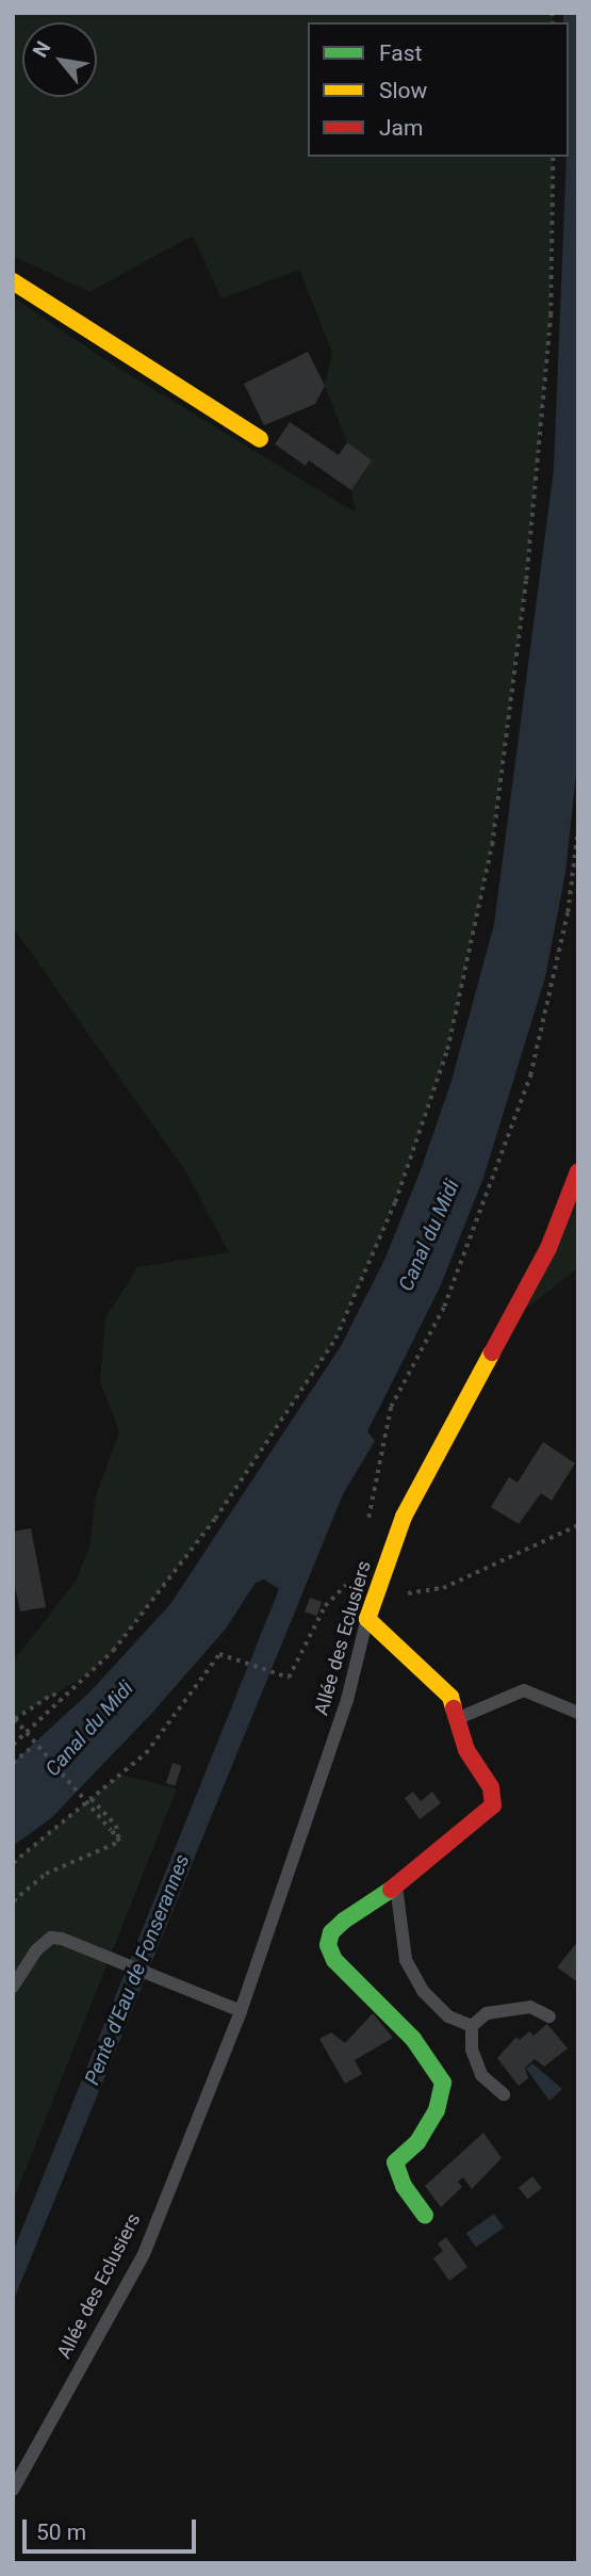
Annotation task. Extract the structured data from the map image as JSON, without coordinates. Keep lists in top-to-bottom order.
{
  "streets": {
    "street": ["Allée des Eclusiers"]
  },
  "water": ["Canal du Midi", "Pente d'Eau de Fonserannes"],
  "legend": ["Fast", "Slow", "Jam"],
  "scale_bar": "50 m",
  "north": "top left"
}
